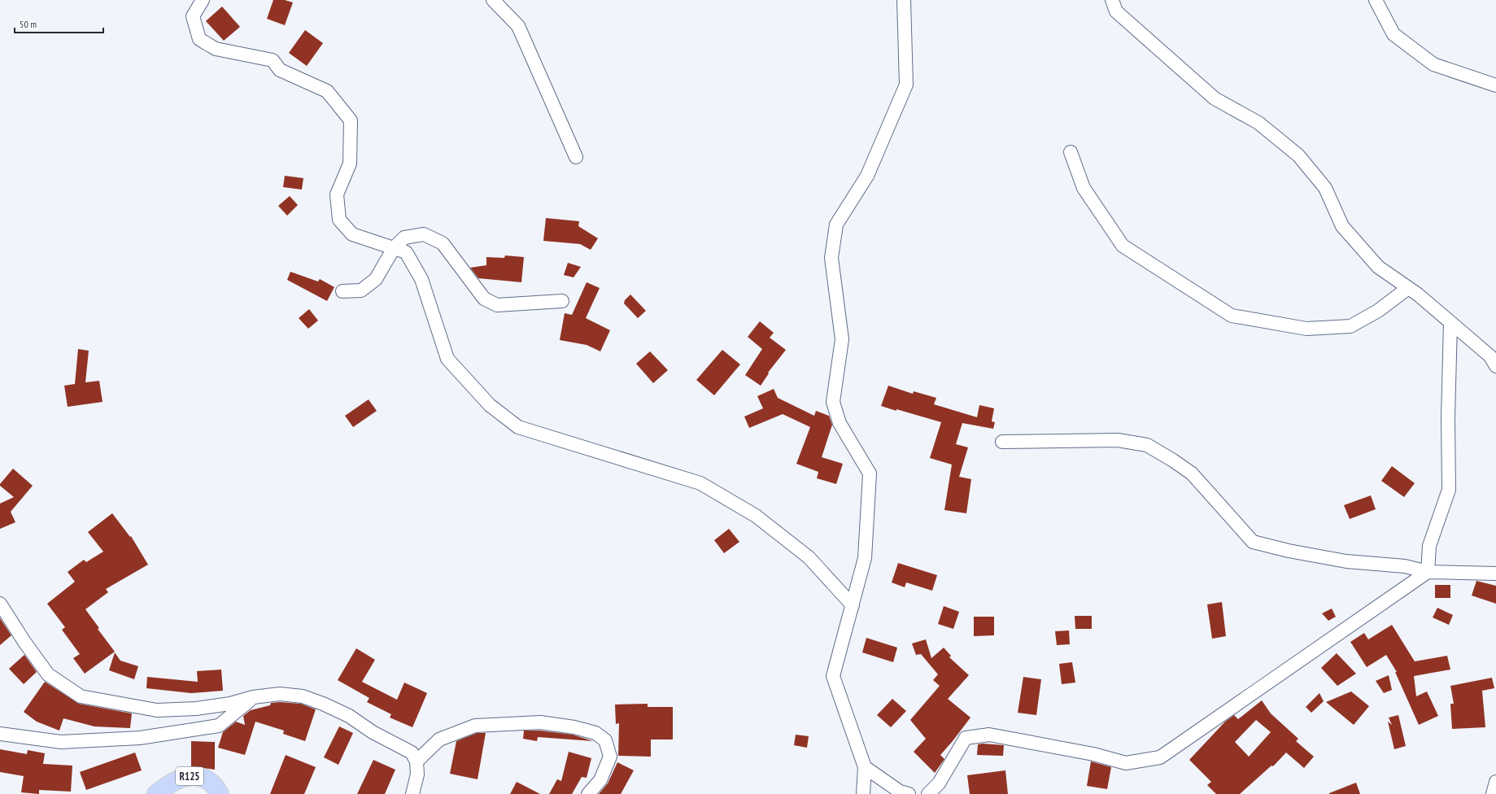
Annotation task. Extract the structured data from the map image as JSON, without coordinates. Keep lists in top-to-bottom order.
{
  "streets": {
    "main road": ["R125"]
  },
  "scale_bar": "50 m"
}
